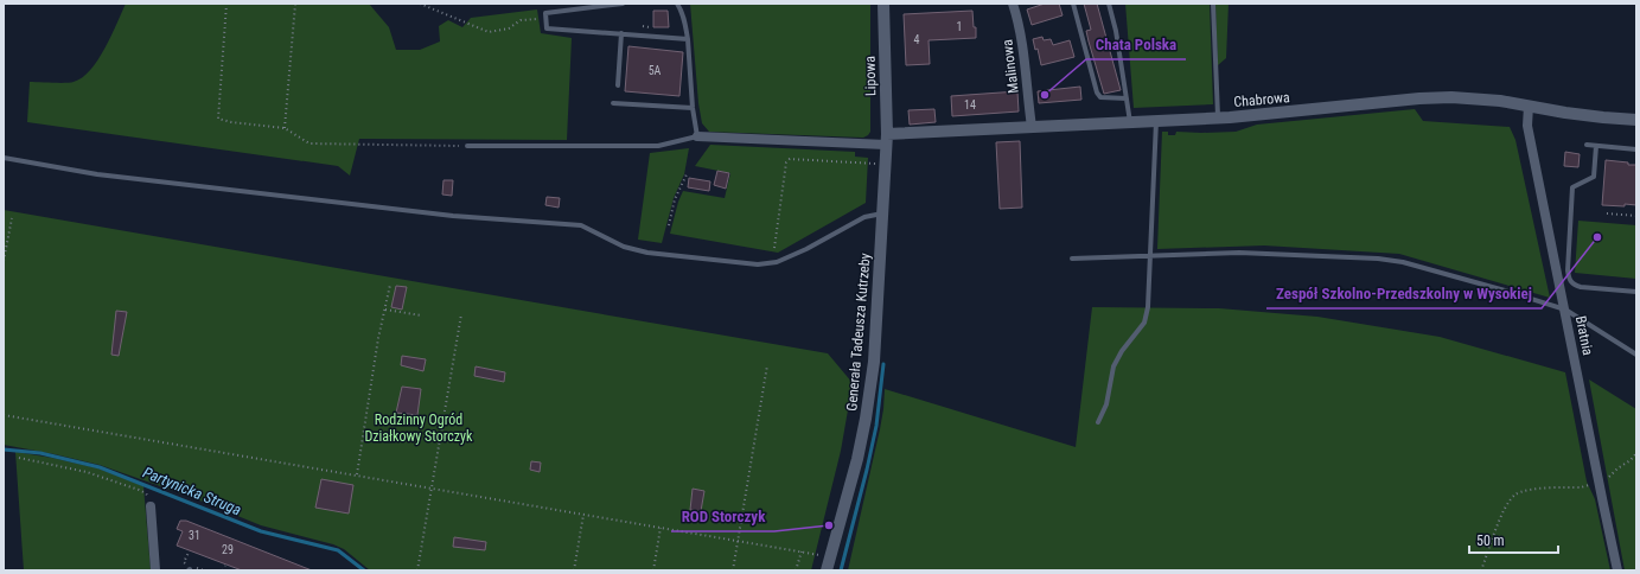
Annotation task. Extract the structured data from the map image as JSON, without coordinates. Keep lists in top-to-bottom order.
{
  "streets": {
    "street": [
      "Malinowa",
      "Lipowa",
      "Chabrowa",
      "Generała Tadeusza Kutrzeby",
      "Bratnia"
    ]
  },
  "crossings": [
    ["Malinowa", "Chabrowa"],
    ["Lipowa", "Chabrowa"],
    ["Lipowa", "Generała Tadeusza Kutrzeby"],
    ["Chabrowa", "Generała Tadeusza Kutrzeby"],
    ["Chabrowa", "Bratnia"]
  ],
  "water": ["Partynicka Struga"],
  "parks": ["Rodzinny Ogród Działkowy Storczyk"],
  "places": ["Chata Polska", "Zespół Szkolno-Przedszkolny w Wysokiej", "ROD Storczyk"],
  "house_numbers": [
    "1",
    "4",
    "5A",
    "14",
    "31",
    "29"
  ],
  "scale_bar": "50 m"
}
